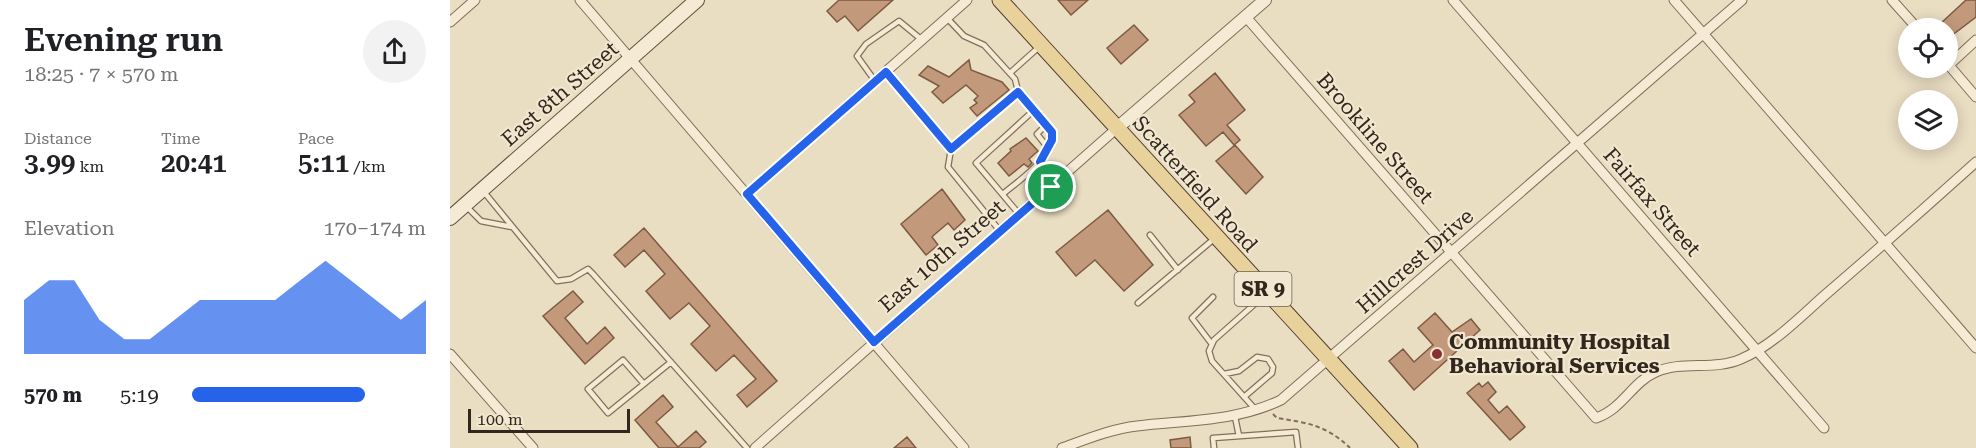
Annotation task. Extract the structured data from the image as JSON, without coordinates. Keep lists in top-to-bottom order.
{
  "streets": {
    "main road": ["East 8th Street", "Scatterfield Road", "SR 9"],
    "street": [
      "Brookline Street",
      "Fairfax Street",
      "East 10th Street",
      "Hillcrest Drive"
    ]
  },
  "crossings": [
    ["Brookline Street", "Fairfax Street"],
    ["Brookline Street", "East 10th Street"],
    ["Brookline Street", "Hillcrest Drive"],
    ["Scatterfield Road", "East 10th Street"],
    ["Scatterfield Road", "Hillcrest Drive"],
    ["Fairfax Street", "Hillcrest Drive"]
  ],
  "places": ["Community Hospital Behavioral Services"],
  "scale_bar": "100 m",
  "page": {
    "heading": ["Evening run", "18:25 · 7 × 570 m"],
    "stats": [
      ["Distance", "3.99 km"],
      ["Time", "20:41"],
      ["Pace", "5:11 /km"]
    ],
    "chart": ["Elevation", "170–174 m"],
    "list": [
      {
        "name": "570 m",
        "note": "5:19"
      }
    ],
    "scale": "100 m"
  }
}
